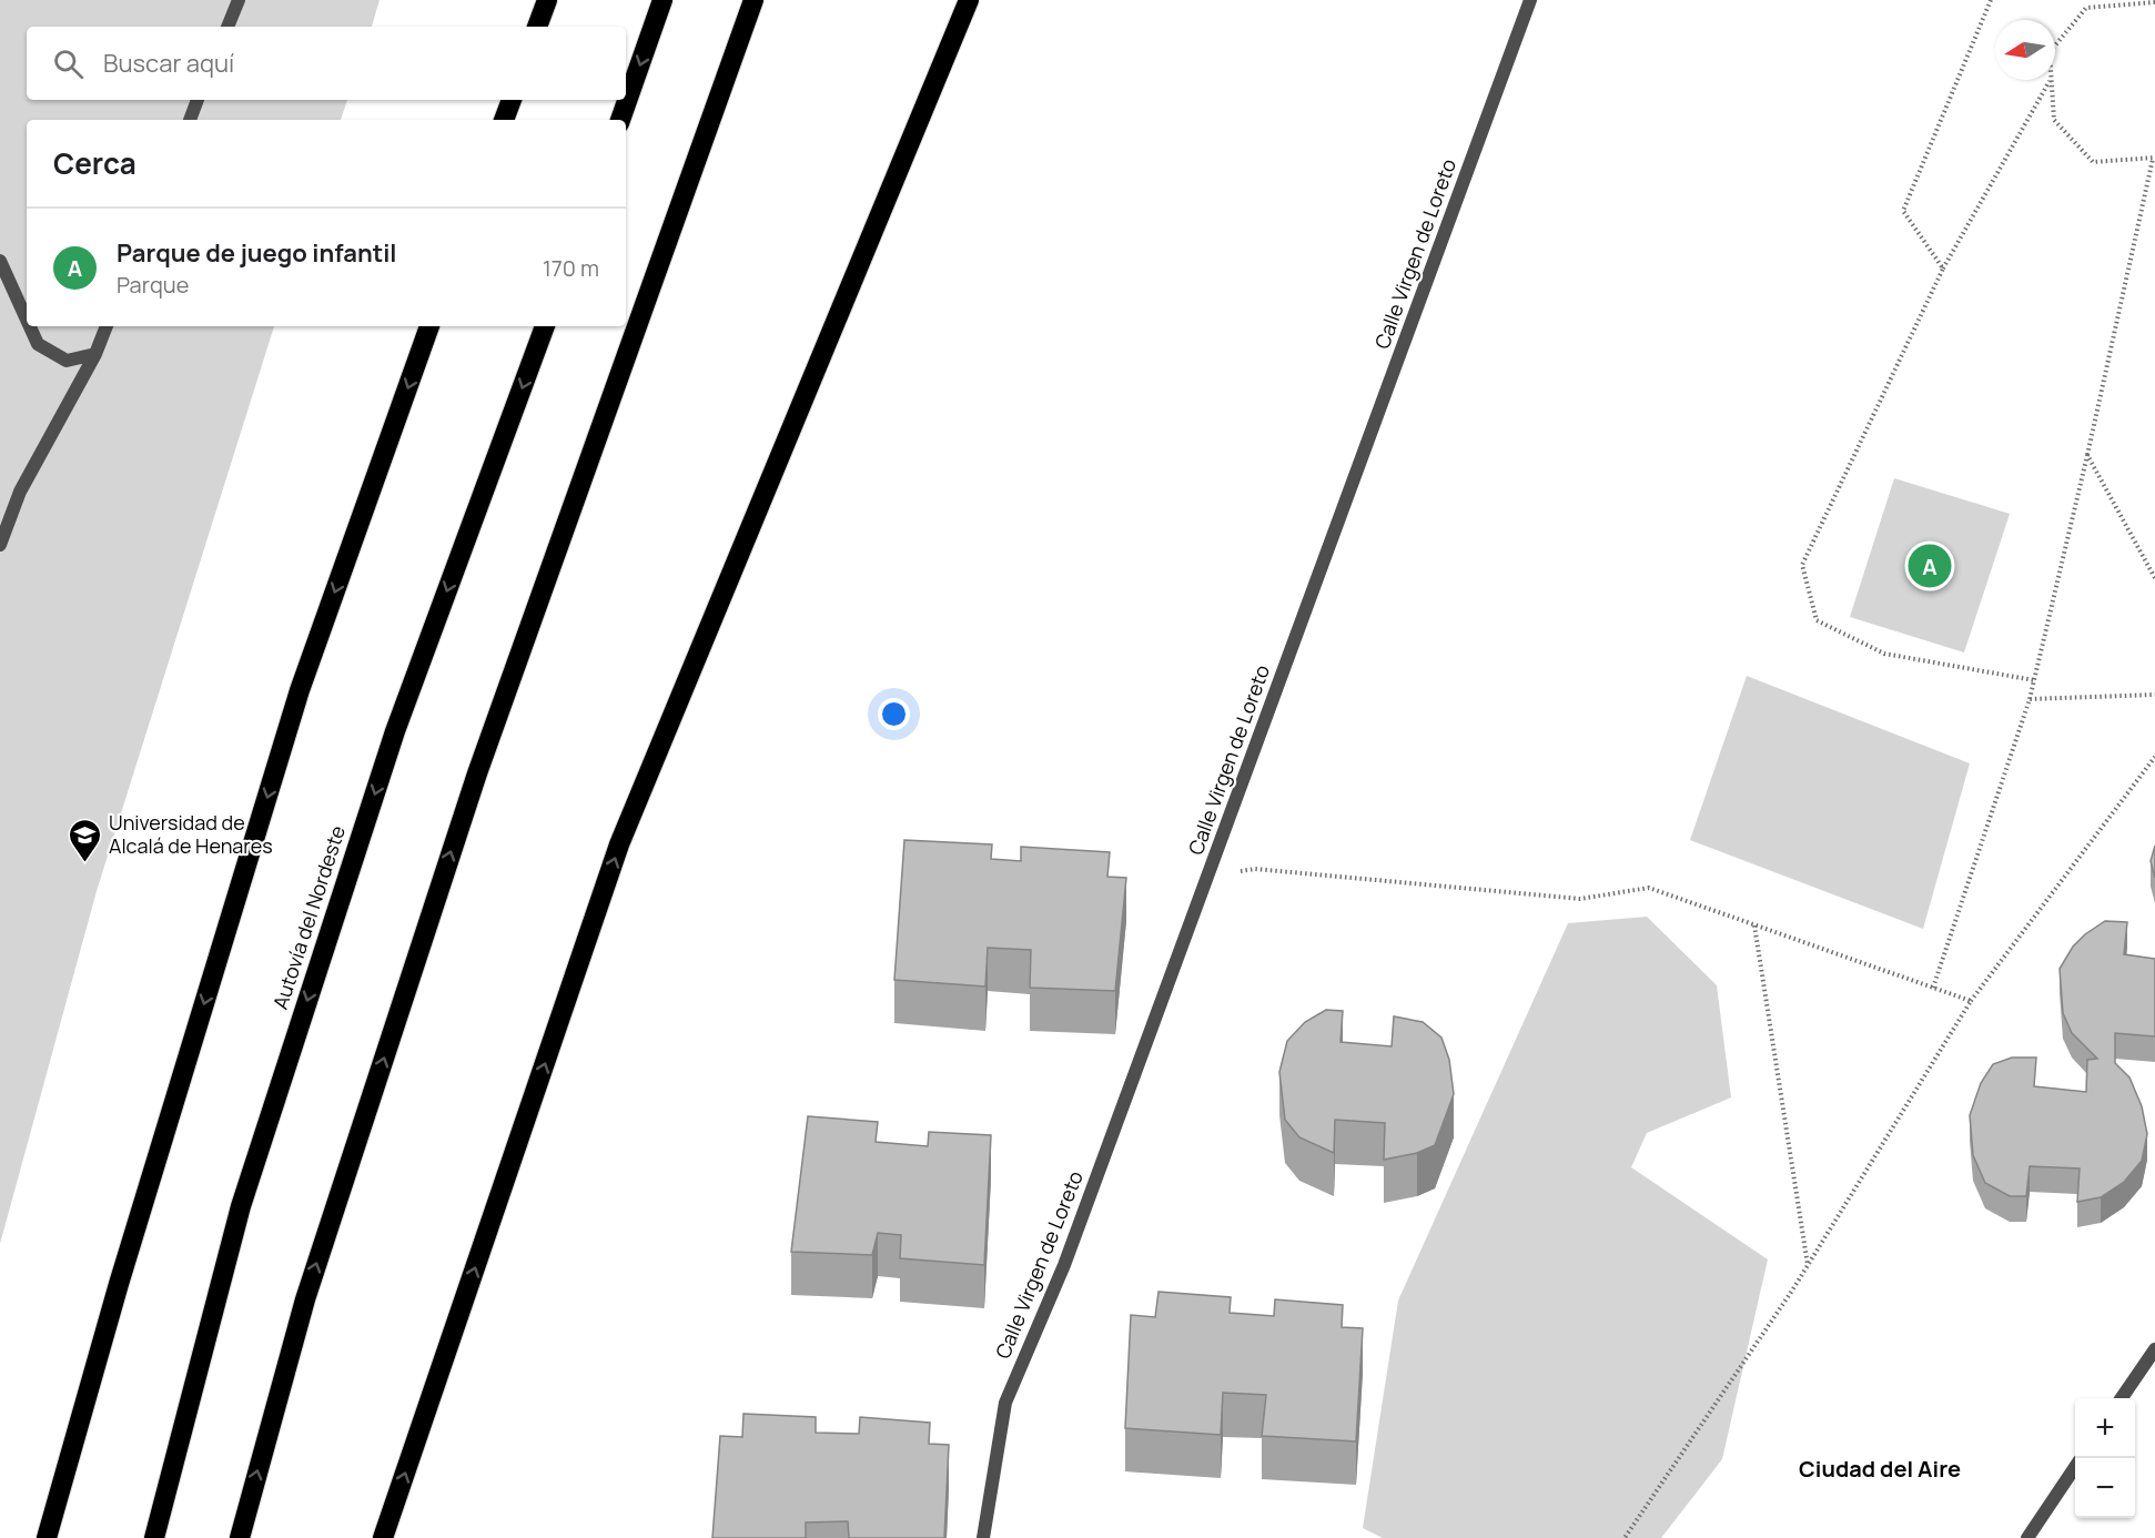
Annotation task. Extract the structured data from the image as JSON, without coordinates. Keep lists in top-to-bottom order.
{
  "streets": {
    "highway": ["Autovía del Nordeste"],
    "street": ["Calle Virgen de Loreto"]
  },
  "districts": ["Ciudad del Aire"],
  "places": {
    "school or university": ["Universidad de Alcalá de Henares"]
  },
  "north": "left",
  "page": {
    "search": "Buscar aquí",
    "heading": "Cerca",
    "list": [
      {
        "mark": "A",
        "name": "Parque de juego infantil",
        "note": "Parque",
        "value": "170 m"
      }
    ],
    "pins": "A",
    "map_buttons": ["+", "−"]
  }
}
